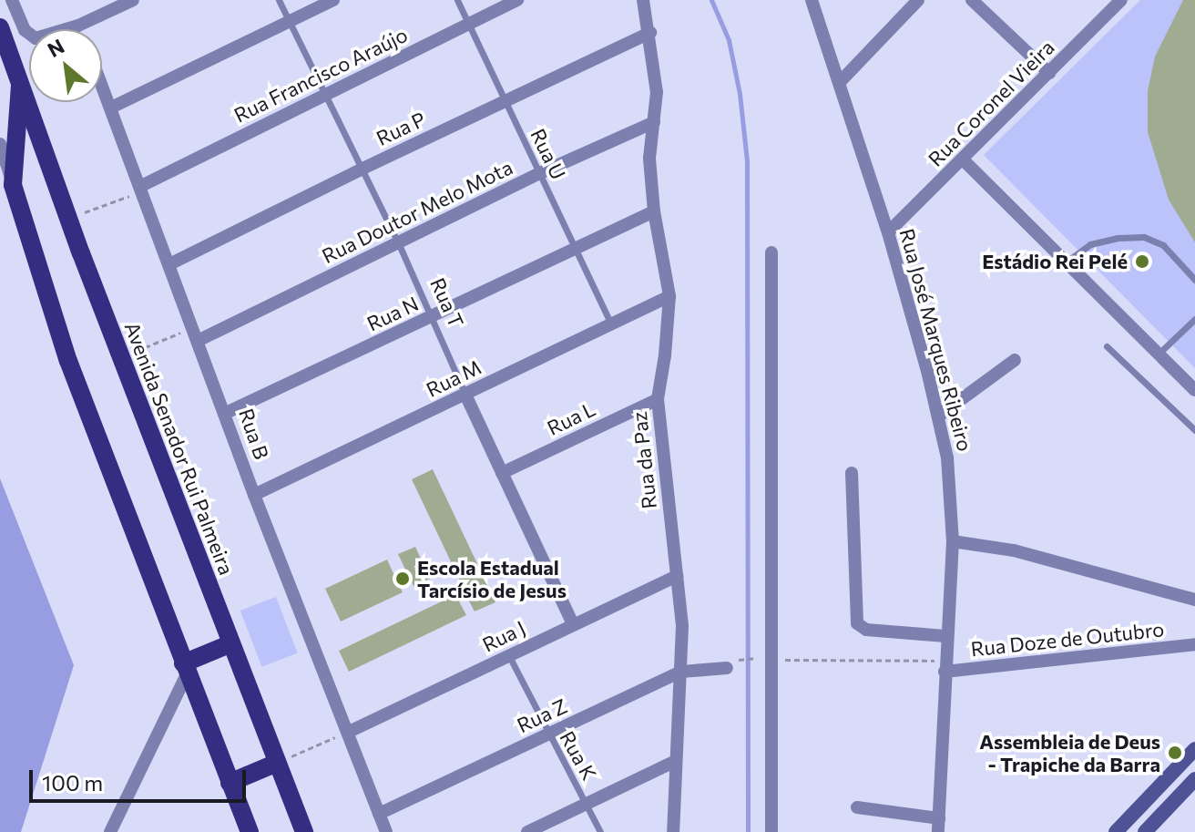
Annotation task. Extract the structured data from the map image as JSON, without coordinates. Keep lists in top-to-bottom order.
{
  "streets": {
    "main road": ["Avenida Senador Rui Palmeira"],
    "street": [
      "Rua Francisco Araújo",
      "Rua Coronel Vieira",
      "Rua P",
      "Rua Doutor Melo Mota",
      "Rua T",
      "Rua N",
      "Rua José Marques Ribeiro",
      "Rua M",
      "Rua L",
      "Rua B",
      "Rua da Paz",
      "Rua J",
      "Rua Doze de Outubro",
      "Rua Z"
    ],
    "lane": ["Rua U", "Rua K"]
  },
  "crossings": [
    ["Rua Francisco Araújo", "Rua U"],
    ["Rua Francisco Araújo", "Rua T"],
    ["Rua Francisco Araújo", "Rua B"],
    ["Rua Coronel Vieira", "Rua José Marques Ribeiro"],
    ["Rua P", "Rua U"],
    ["Rua P", "Rua T"],
    ["Rua P", "Rua B"],
    ["Rua P", "Rua da Paz"],
    ["Rua U", "Rua Doutor Melo Mota"],
    ["Rua U", "Rua N"],
    ["Rua U", "Rua M"],
    ["Rua Doutor Melo Mota", "Rua T"],
    ["Rua Doutor Melo Mota", "Rua B"],
    ["Rua Doutor Melo Mota", "Rua da Paz"],
    ["Rua T", "Rua N"],
    ["Rua T", "Rua M"],
    ["Rua T", "Rua L"],
    ["Rua T", "Rua J"],
    ["Rua N", "Rua B"],
    ["Rua N", "Rua da Paz"],
    ["Rua José Marques Ribeiro", "Rua Doze de Outubro"],
    ["Rua M", "Rua B"],
    ["Rua M", "Rua da Paz"],
    ["Rua L", "Rua da Paz"],
    ["Rua B", "Rua J"],
    ["Rua B", "Rua Z"],
    ["Rua da Paz", "Rua J"],
    ["Rua da Paz", "Rua Z"],
    ["Rua J", "Rua K"],
    ["Rua Z", "Rua K"]
  ],
  "places": ["Estádio Rei Pelé", "Escola Estadual Tarcísio de Jesus", "Assembleia de Deus - Trapiche da Barra"],
  "scale_bar": "100 m",
  "north": "top left"
}
